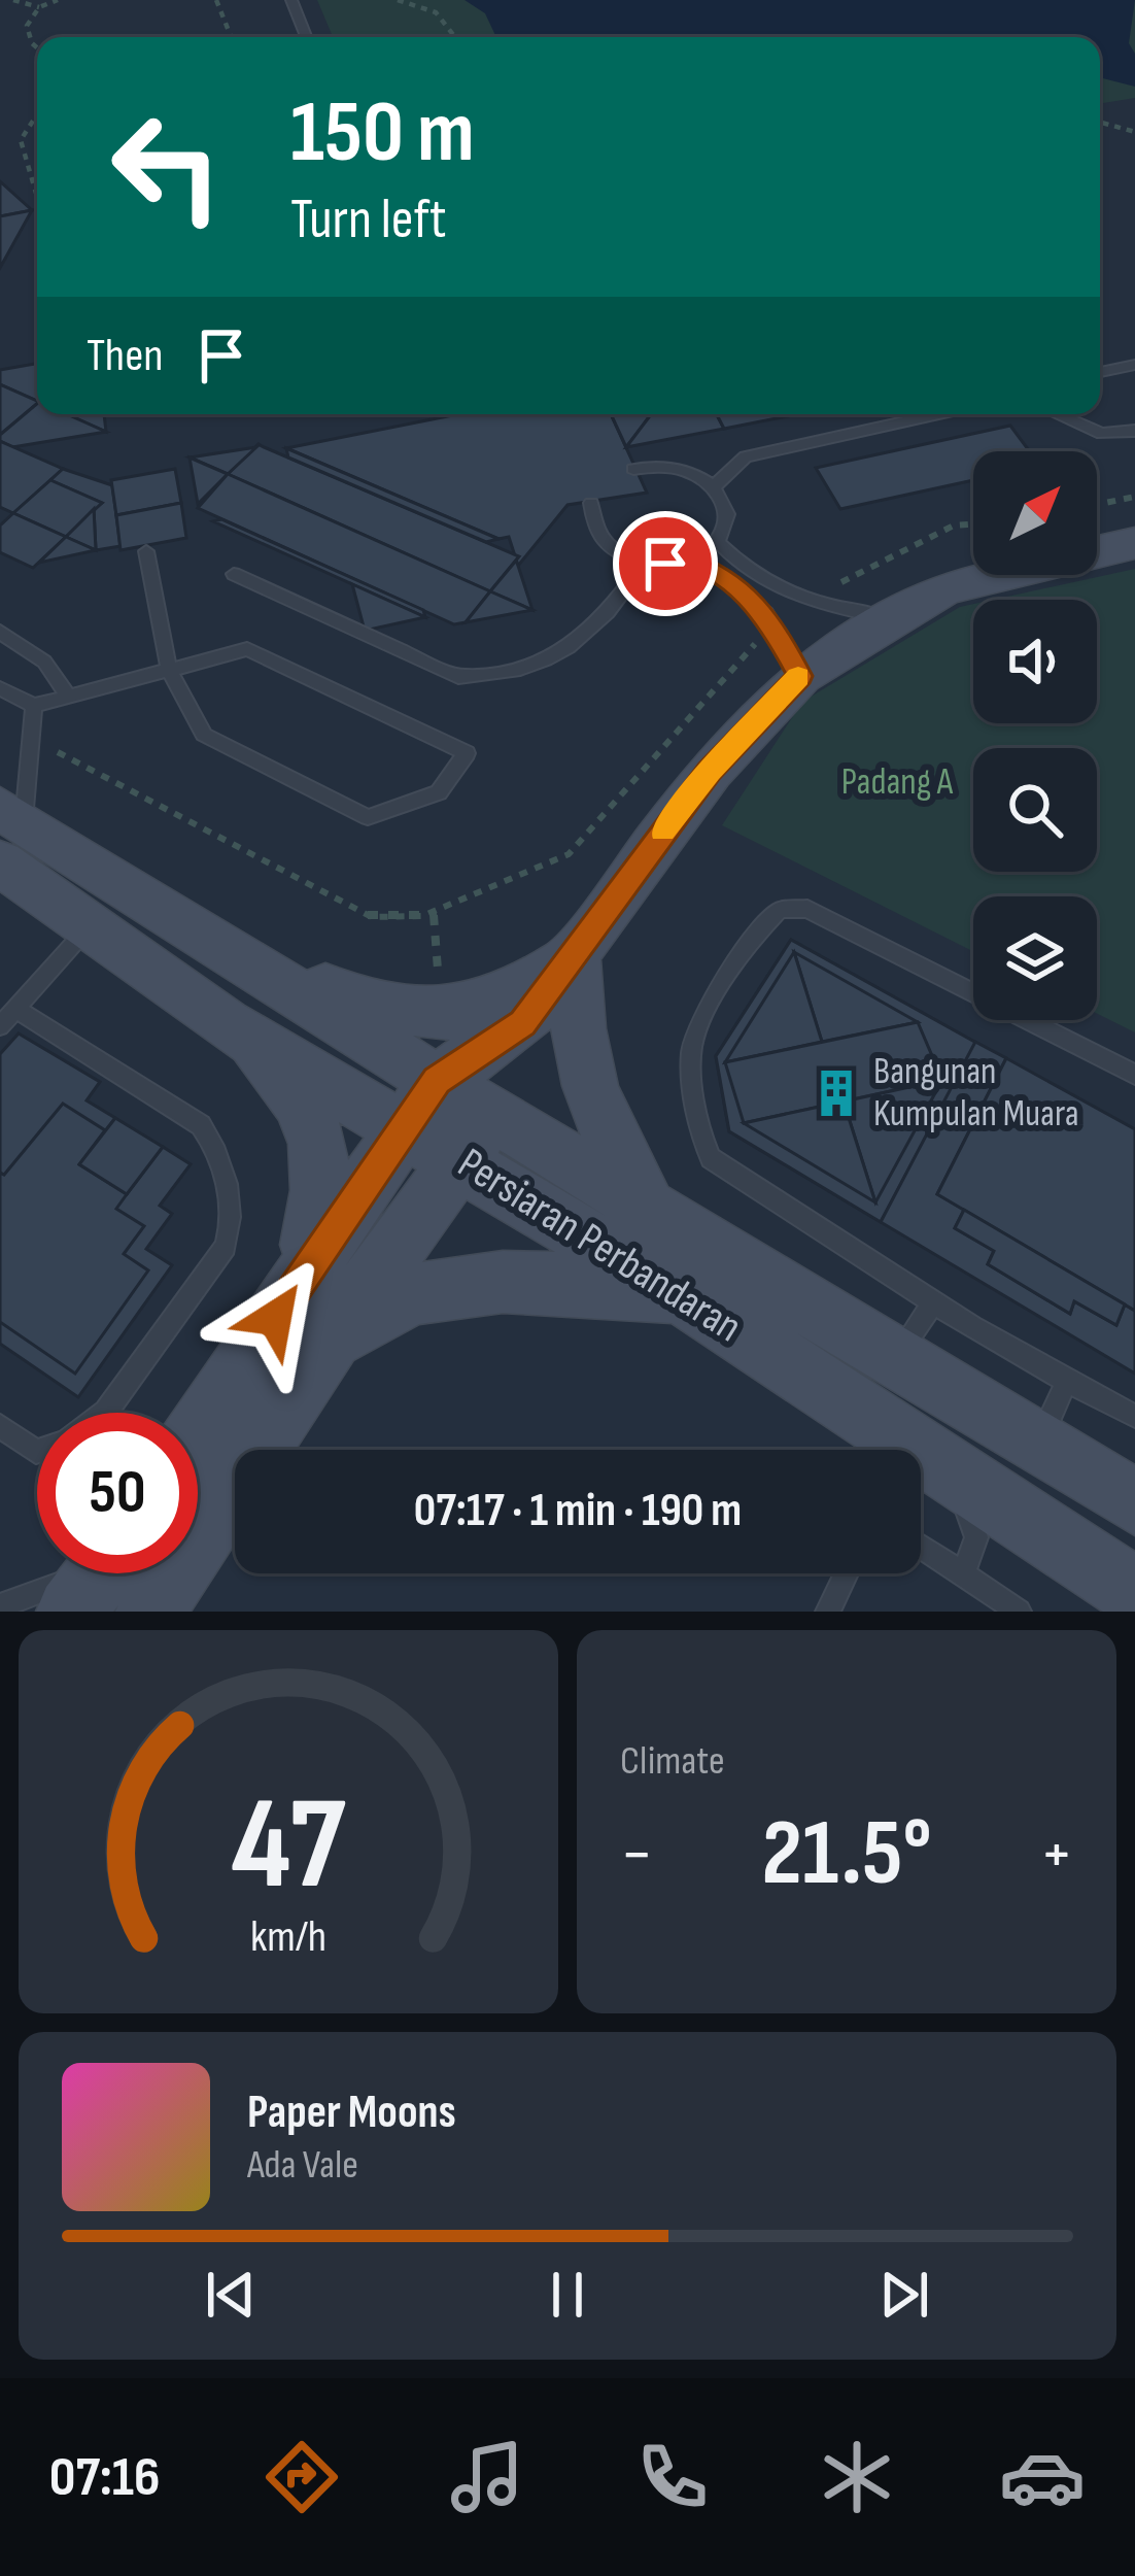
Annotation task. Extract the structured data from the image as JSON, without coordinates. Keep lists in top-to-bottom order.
{
  "streets": {
    "main road": ["Persiaran Perbandaran"]
  },
  "parks": ["Padang A"],
  "places": {
    "building": ["Bangunan Kumpulan Muara"]
  },
  "north": "top right",
  "page": {
    "turn": ["150 m", "Turn left"],
    "then": "Then",
    "limit": "50",
    "trip": "07:17 · 1 min · 190 m",
    "tile": "Climate",
    "heat": ["−", "21.5°", "+"],
    "song": ["Paper Moons", "Ada Vale"],
    "tabs": "07:16",
    "gauge": ["47", "km/h"]
  }
}
